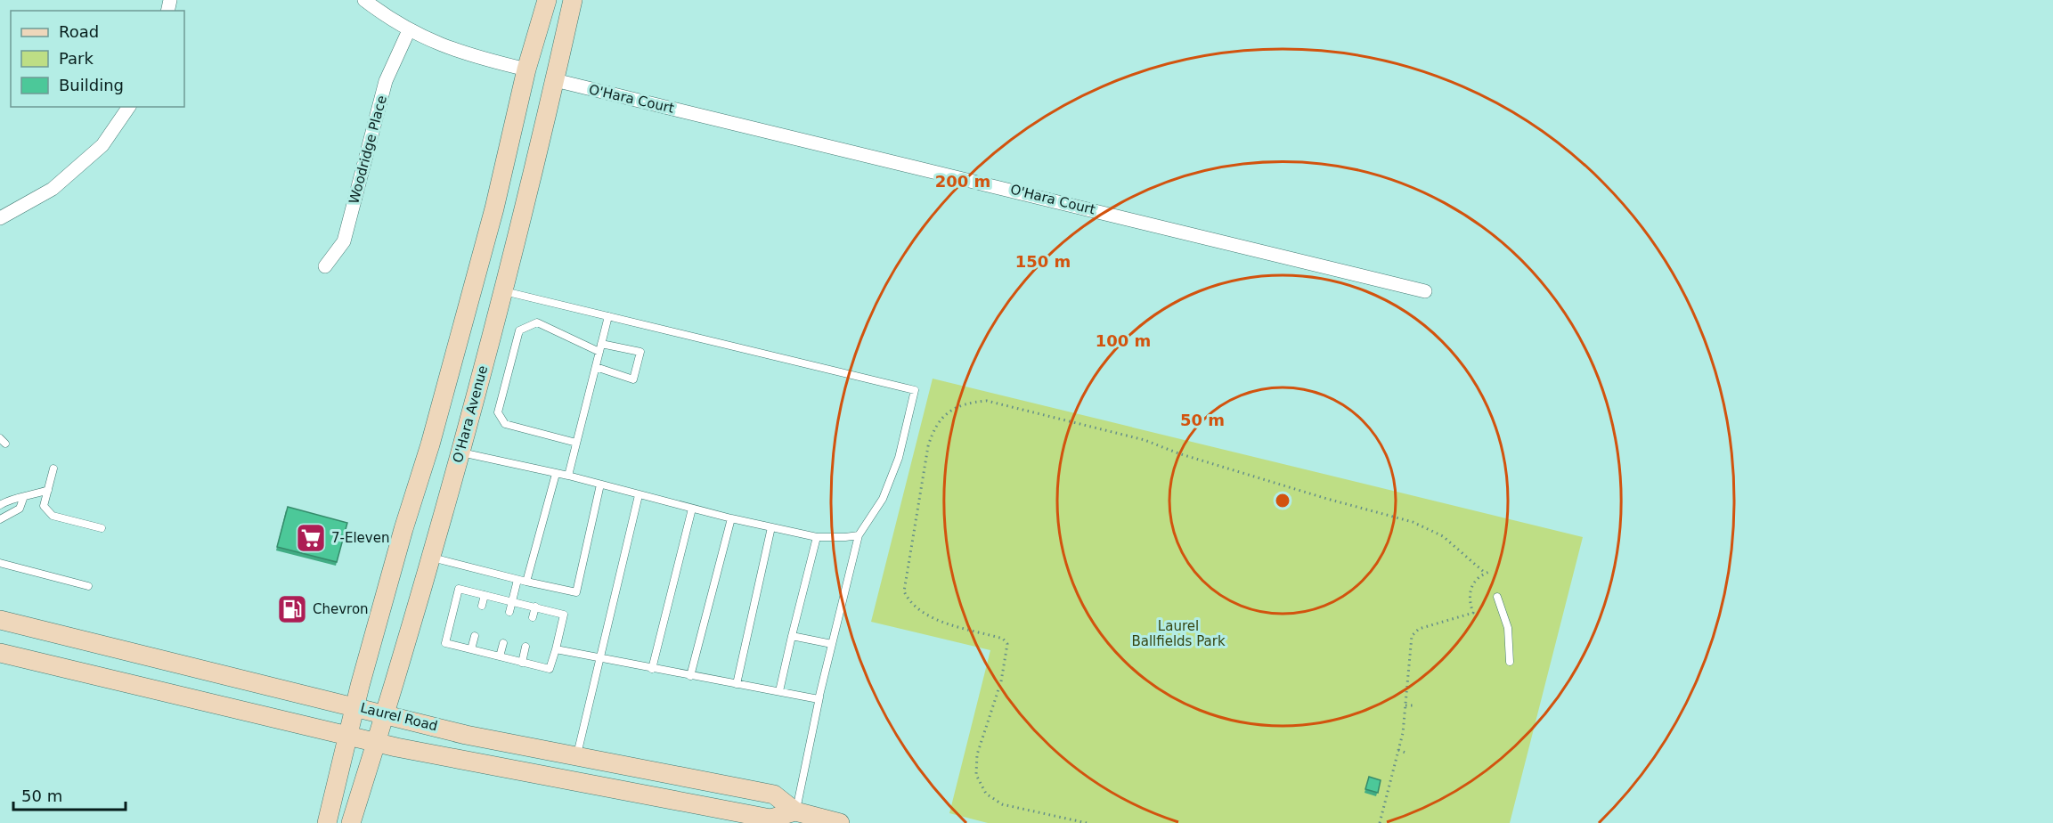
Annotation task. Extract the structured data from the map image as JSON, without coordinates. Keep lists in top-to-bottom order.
{
  "streets": {
    "main road": ["O'Hara Avenue", "Laurel Road"],
    "street": ["O'Hara Court", "Woodridge Place"]
  },
  "crossings": [
    ["O'Hara Court", "O'Hara Avenue"],
    ["O'Hara Avenue", "Laurel Road"]
  ],
  "parks": ["Laurel Ballfields Park"],
  "places": {
    "supermarket": ["7-Eleven"],
    "fuel station": ["Chevron"]
  },
  "legend": ["Road", "Park", "Building"],
  "scale_bar": "50 m",
  "rings": [
    "200 m",
    "150 m",
    "100 m",
    "50 m"
  ]
}
